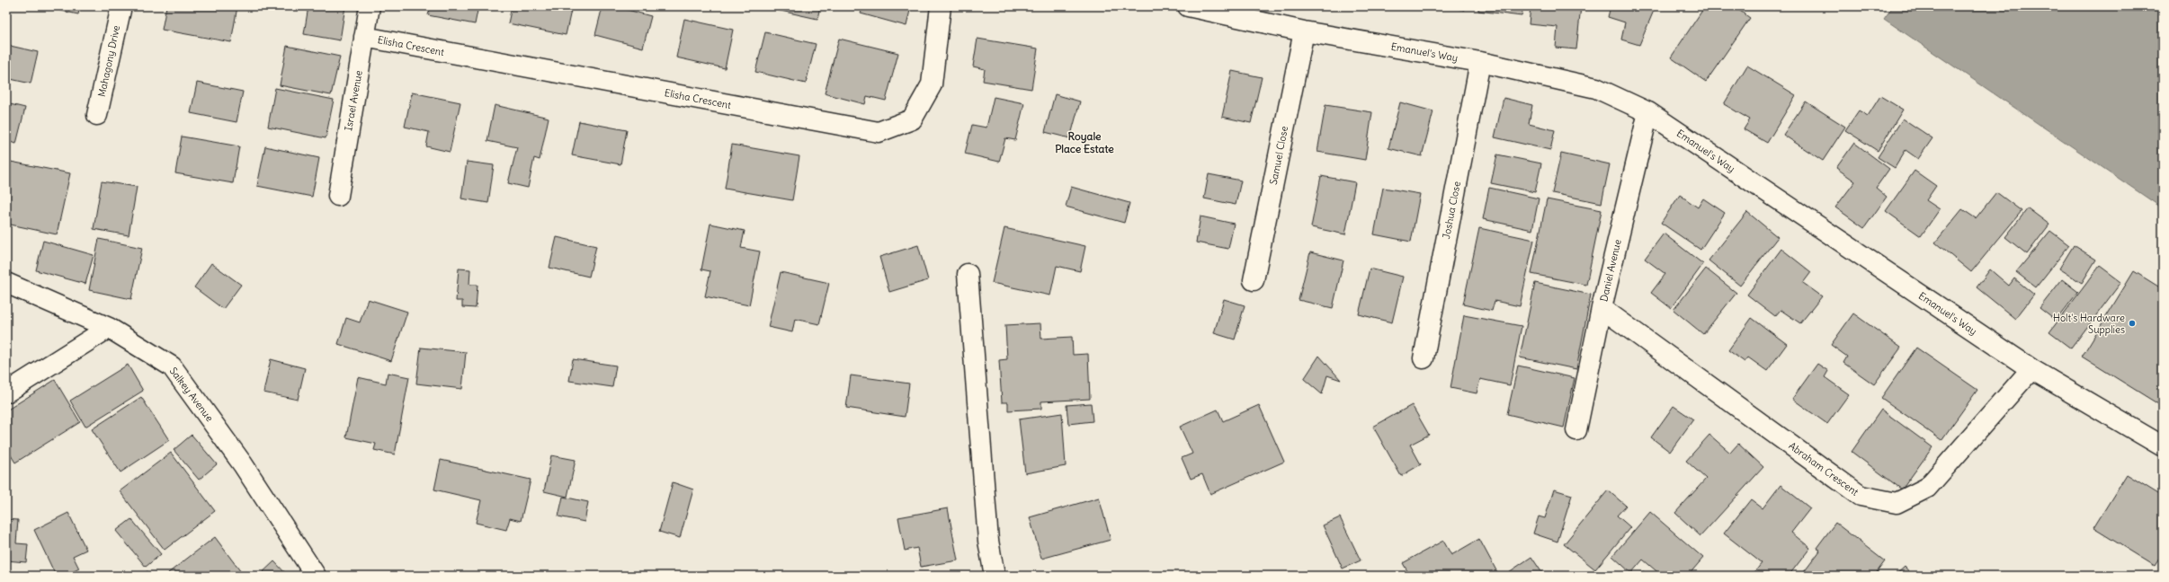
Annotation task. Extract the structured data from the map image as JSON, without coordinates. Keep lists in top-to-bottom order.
{
  "streets": {
    "street": [
      "Elisha Crescent",
      "Emanuel's Way",
      "Mahagony Drive",
      "Israel Avenue",
      "Samuel Close",
      "Joshua Close",
      "Daniel Avenue",
      "Salkey Avenue",
      "Abraham Crescent"
    ]
  },
  "crossings": [
    ["Elisha Crescent", "Israel Avenue"],
    ["Emanuel's Way", "Samuel Close"],
    ["Emanuel's Way", "Joshua Close"],
    ["Emanuel's Way", "Daniel Avenue"],
    ["Emanuel's Way", "Abraham Crescent"],
    ["Daniel Avenue", "Abraham Crescent"]
  ],
  "districts": ["Royale Place Estate"],
  "places": ["Holt's Hardware Supplies"]
}
